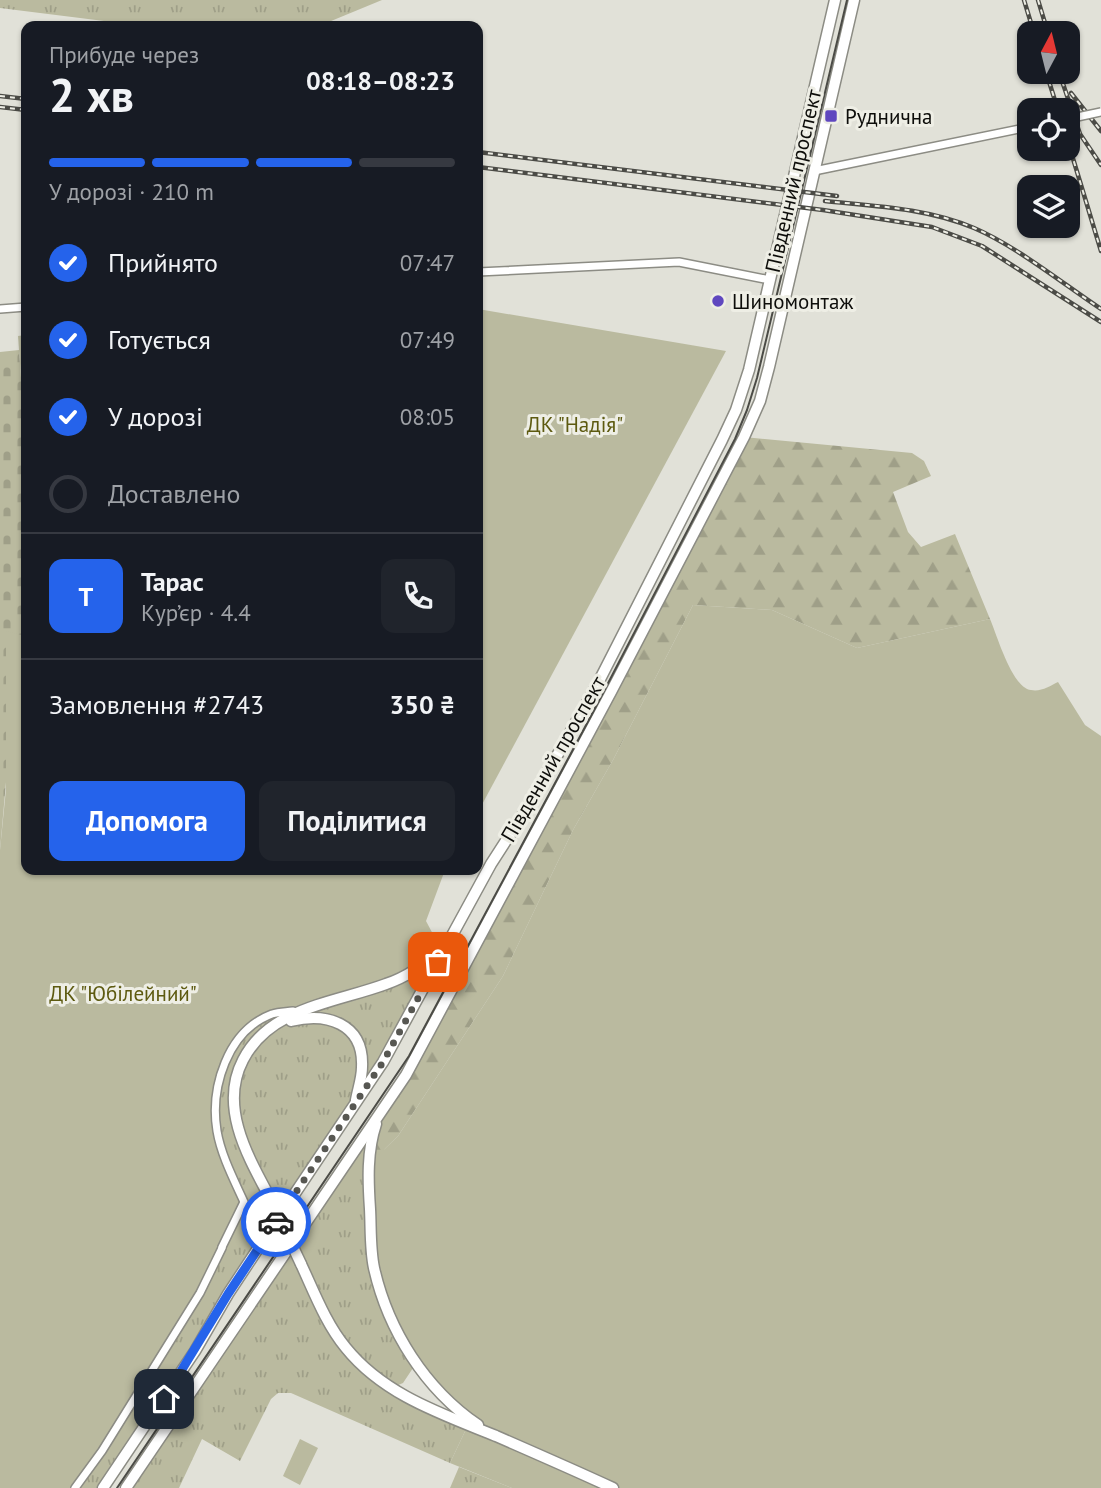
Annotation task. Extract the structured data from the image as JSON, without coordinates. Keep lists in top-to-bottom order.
{
  "streets": {
    "main road": ["Південний проспект"]
  },
  "parks": ["ДК \"Надія\"", "ДК \"Юбілейний\""],
  "places": {
    "transit": ["Руднична"],
    "other": ["Шиномонтаж"]
  },
  "north": "top",
  "page": {
    "heading": ["2 хв", "Прибуде через", "08:18–08:23"],
    "panel": [
      "Тарас",
      "Кур’єр · 4.4",
      "Замовлення #2743",
      "350 ₴"
    ],
    "bar": "У дорозі · 210 m",
    "list": [
      ["Прийнято", "07:47"],
      ["Готується", "07:49"],
      ["У дорозі", "08:05"],
      "Доставлено"
    ],
    "round": "Т",
    "buttons": ["Допомога", "Поділитися"]
  }
}
